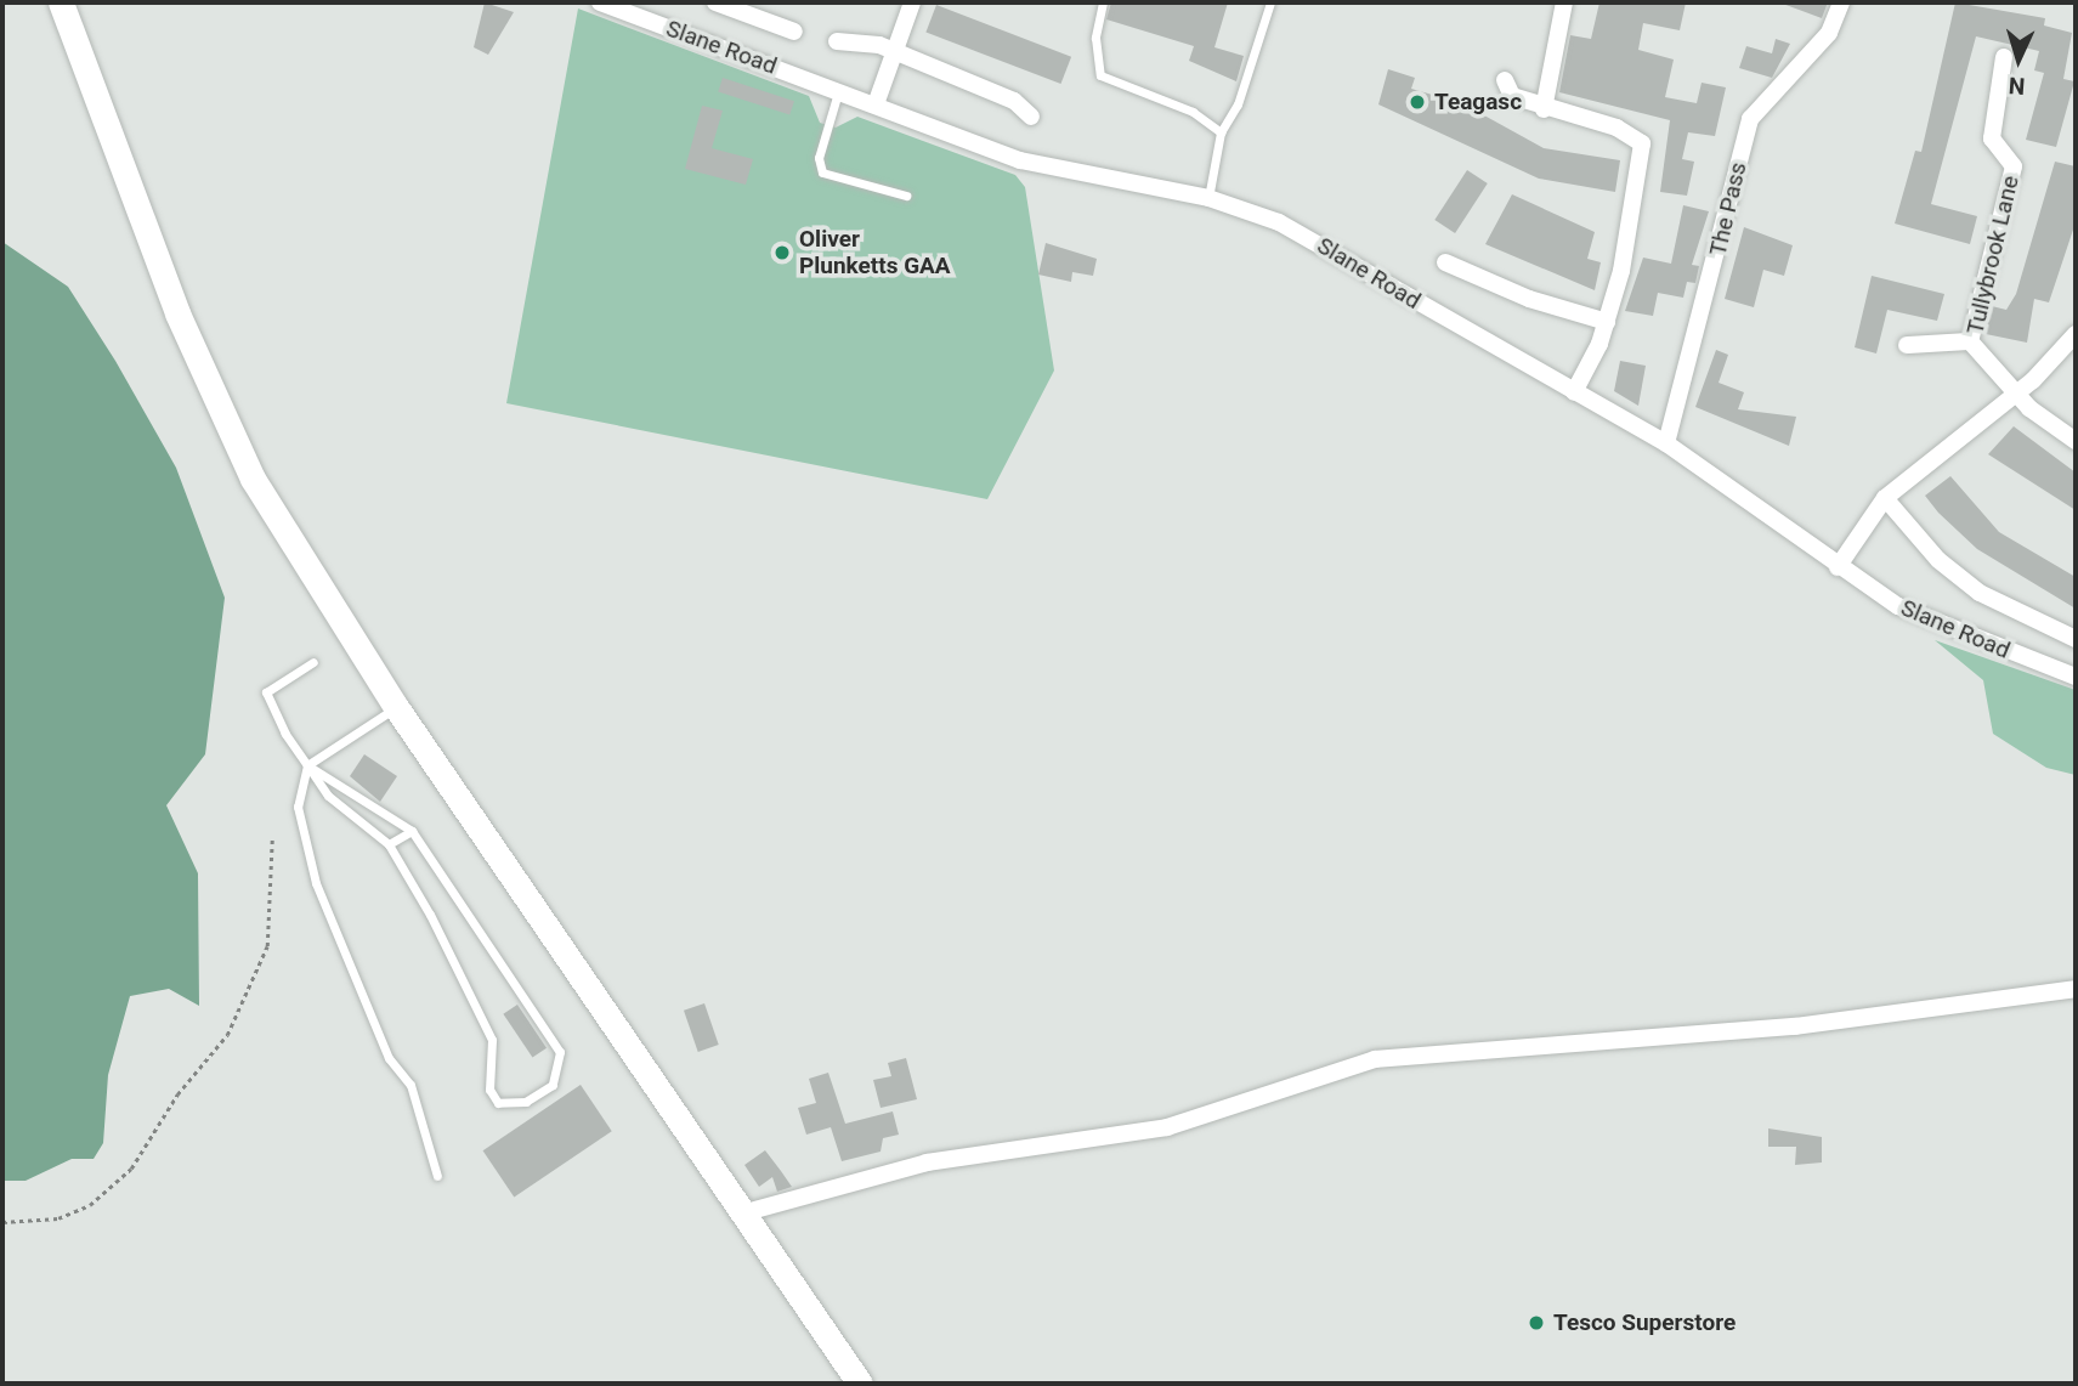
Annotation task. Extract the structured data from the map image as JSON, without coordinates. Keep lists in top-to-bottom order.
{
  "streets": {
    "street": ["Slane Road", "The Pass", "Tullybrook Lane"]
  },
  "crossings": [
    ["Slane Road", "The Pass"]
  ],
  "places": ["Teagasc", "Oliver Plunketts GAA", "Tesco Superstore"],
  "north": "bottom"
}
